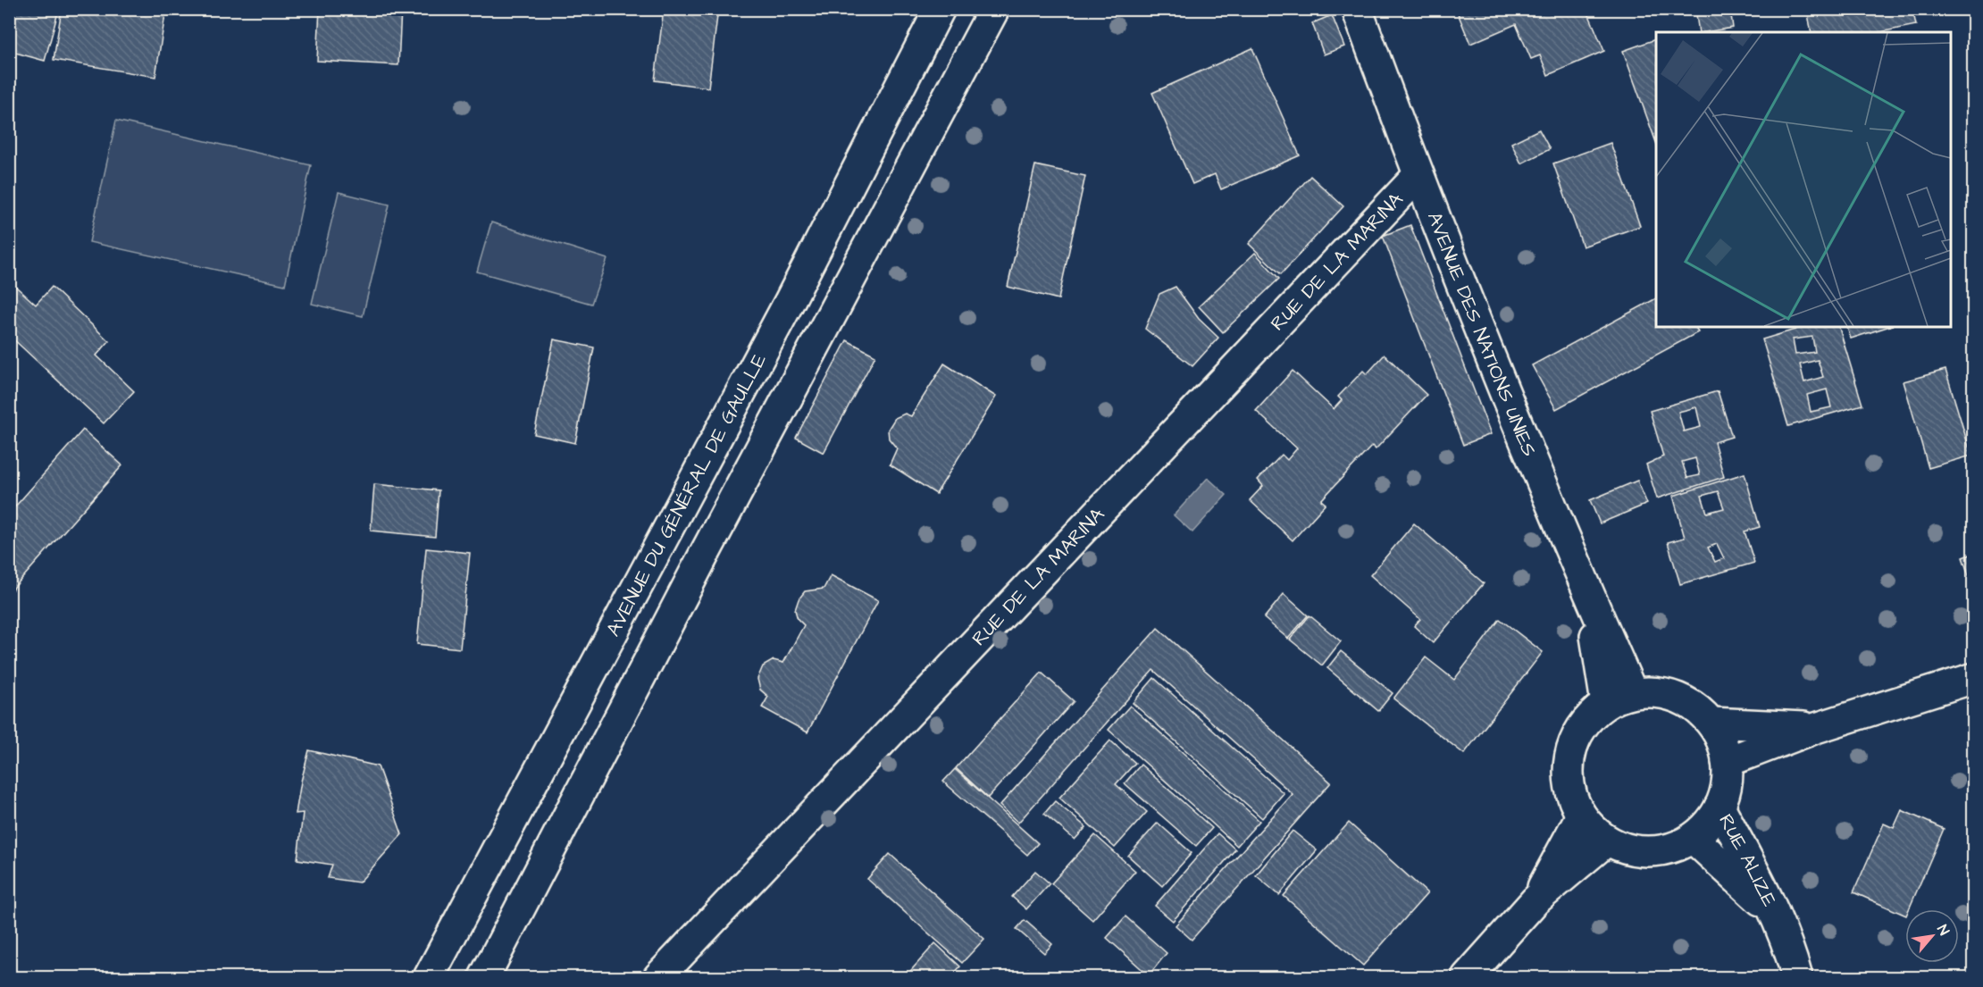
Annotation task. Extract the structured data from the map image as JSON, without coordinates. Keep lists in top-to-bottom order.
{
  "streets": {
    "street": [
      "RUE DE LA MARINA",
      "AVENUE DES NATIONS UNIES",
      "AVENUE DU GÉNÉRAL DE GAULLE",
      "RUE ALIZE"
    ]
  },
  "crossings": [
    ["RUE DE LA MARINA", "AVENUE DES NATIONS UNIES"],
    ["AVENUE DES NATIONS UNIES", "RUE ALIZE"]
  ],
  "north": "top right"
}
